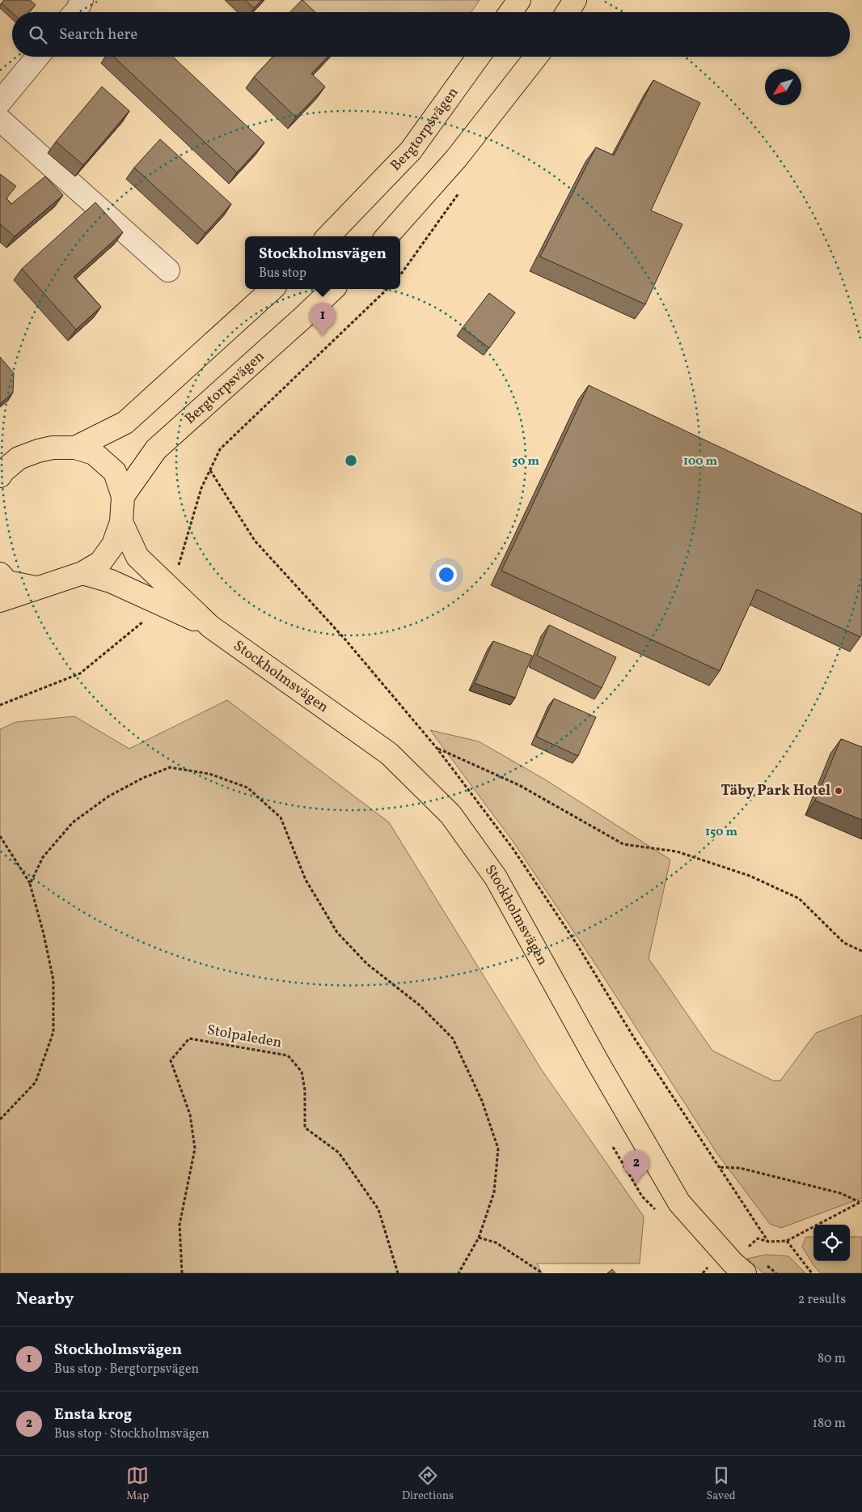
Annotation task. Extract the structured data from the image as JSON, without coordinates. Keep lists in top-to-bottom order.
{
  "streets": {
    "main road": ["Bergtorpsvägen", "Stockholmsvägen"],
    "path": ["Stolpaleden"]
  },
  "places": ["Täby Park Hotel"],
  "north": "bottom left",
  "page": {
    "search": "Search here",
    "popup": ["Stockholmsvägen", "Bus stop"],
    "pins": ["1", "2"],
    "heading": ["Nearby", "2 results"],
    "list": [
      {
        "mark": "1",
        "name": "Stockholmsvägen",
        "note": "Bus stop · Bergtorpsvägen",
        "value": "80 m"
      },
      {
        "mark": "2",
        "name": "Ensta krog",
        "note": "Bus stop · Stockholmsvägen",
        "value": "180 m"
      }
    ],
    "nav": ["Map", "Directions", "Saved"]
  },
  "rings": ["50 m", "100 m", "150 m"]
}
